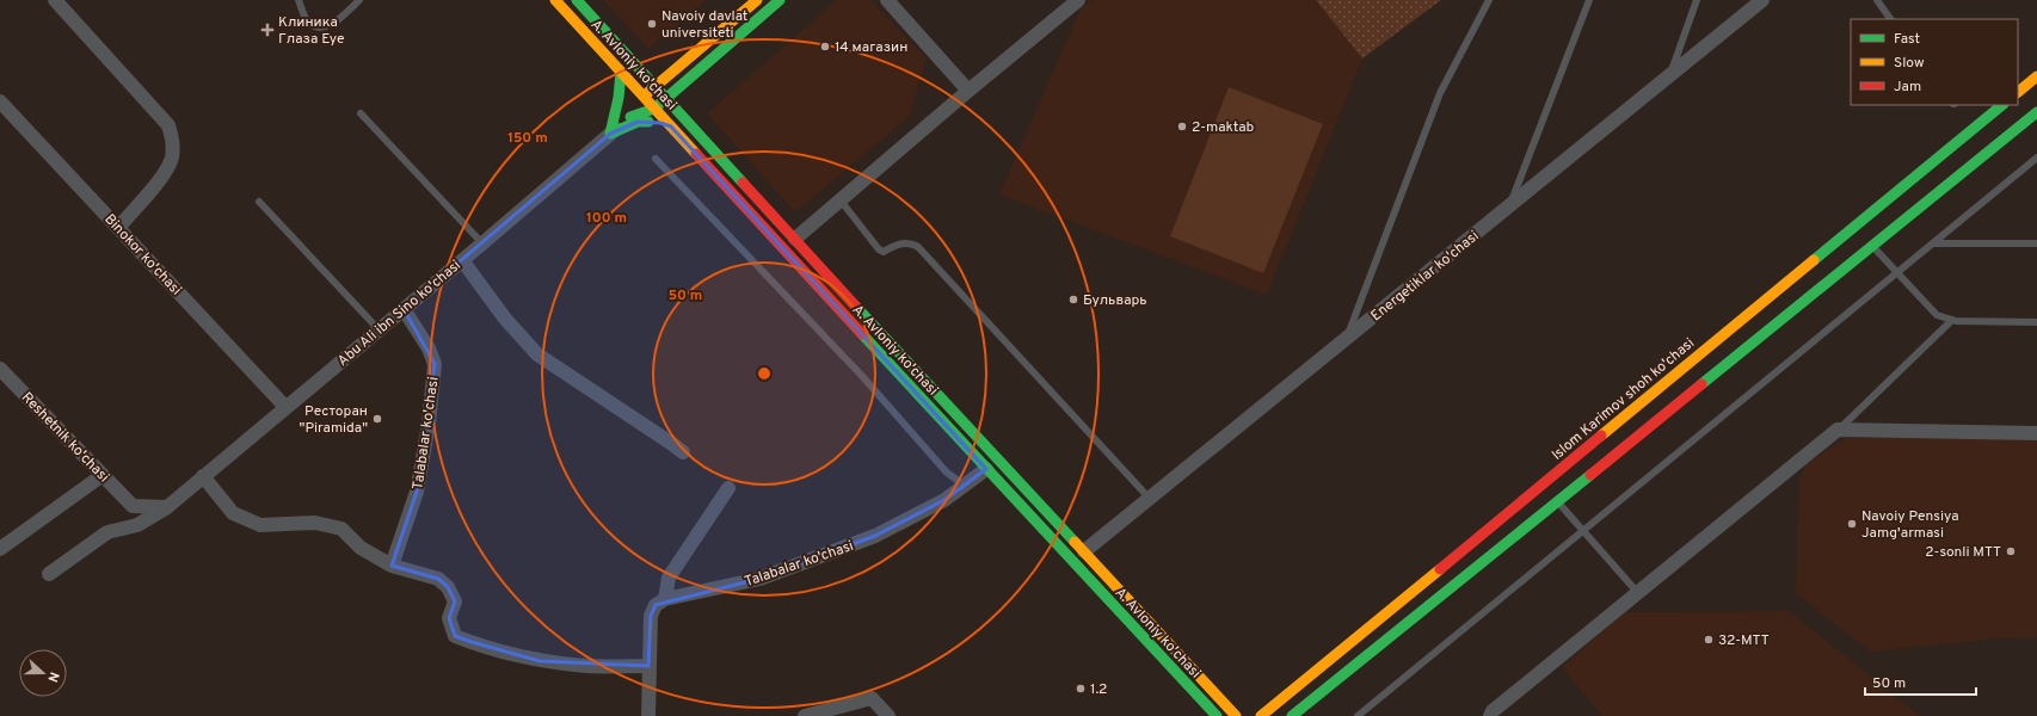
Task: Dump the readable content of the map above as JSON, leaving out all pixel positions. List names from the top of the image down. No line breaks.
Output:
{"streets":{"main road":["A. Avloniy ko'chasi","Abu Ali ibn Sino ko'chasi","Islom Karimov shoh ko'chasi"],"street":["Binokor ko'chasi","Energetiklar ko'chasi","Talabalar ko'chasi","Reshetnik ko'chasi"]},"crossings":[["A. Avloniy ko'chasi","Energetiklar ko'chasi"],["A. Avloniy ko'chasi","Abu Ali ibn Sino ko'chasi"],["A. Avloniy ko'chasi","Talabalar ko'chasi"],["Binokor ko'chasi","Abu Ali ibn Sino ko'chasi"],["Abu Ali ibn Sino ko'chasi","Talabalar ko'chasi"],["Abu Ali ibn Sino ko'chasi","Reshetnik ko'chasi"]],"places":{"other":["Navoiy davlat universiteti","14 магазин","2-maktab","Бульварь","Ресторан \"Piramida\"","Navoiy Pensiya Jamg'armasi","2-sonli MTT","32-MTT","1.2"],"health":["Клиника Глаза Eye"]},"legend":["Fast","Slow","Jam"],"scale_bar":"50 m","north":"right","rings":["150 m","100 m","50 m"]}
